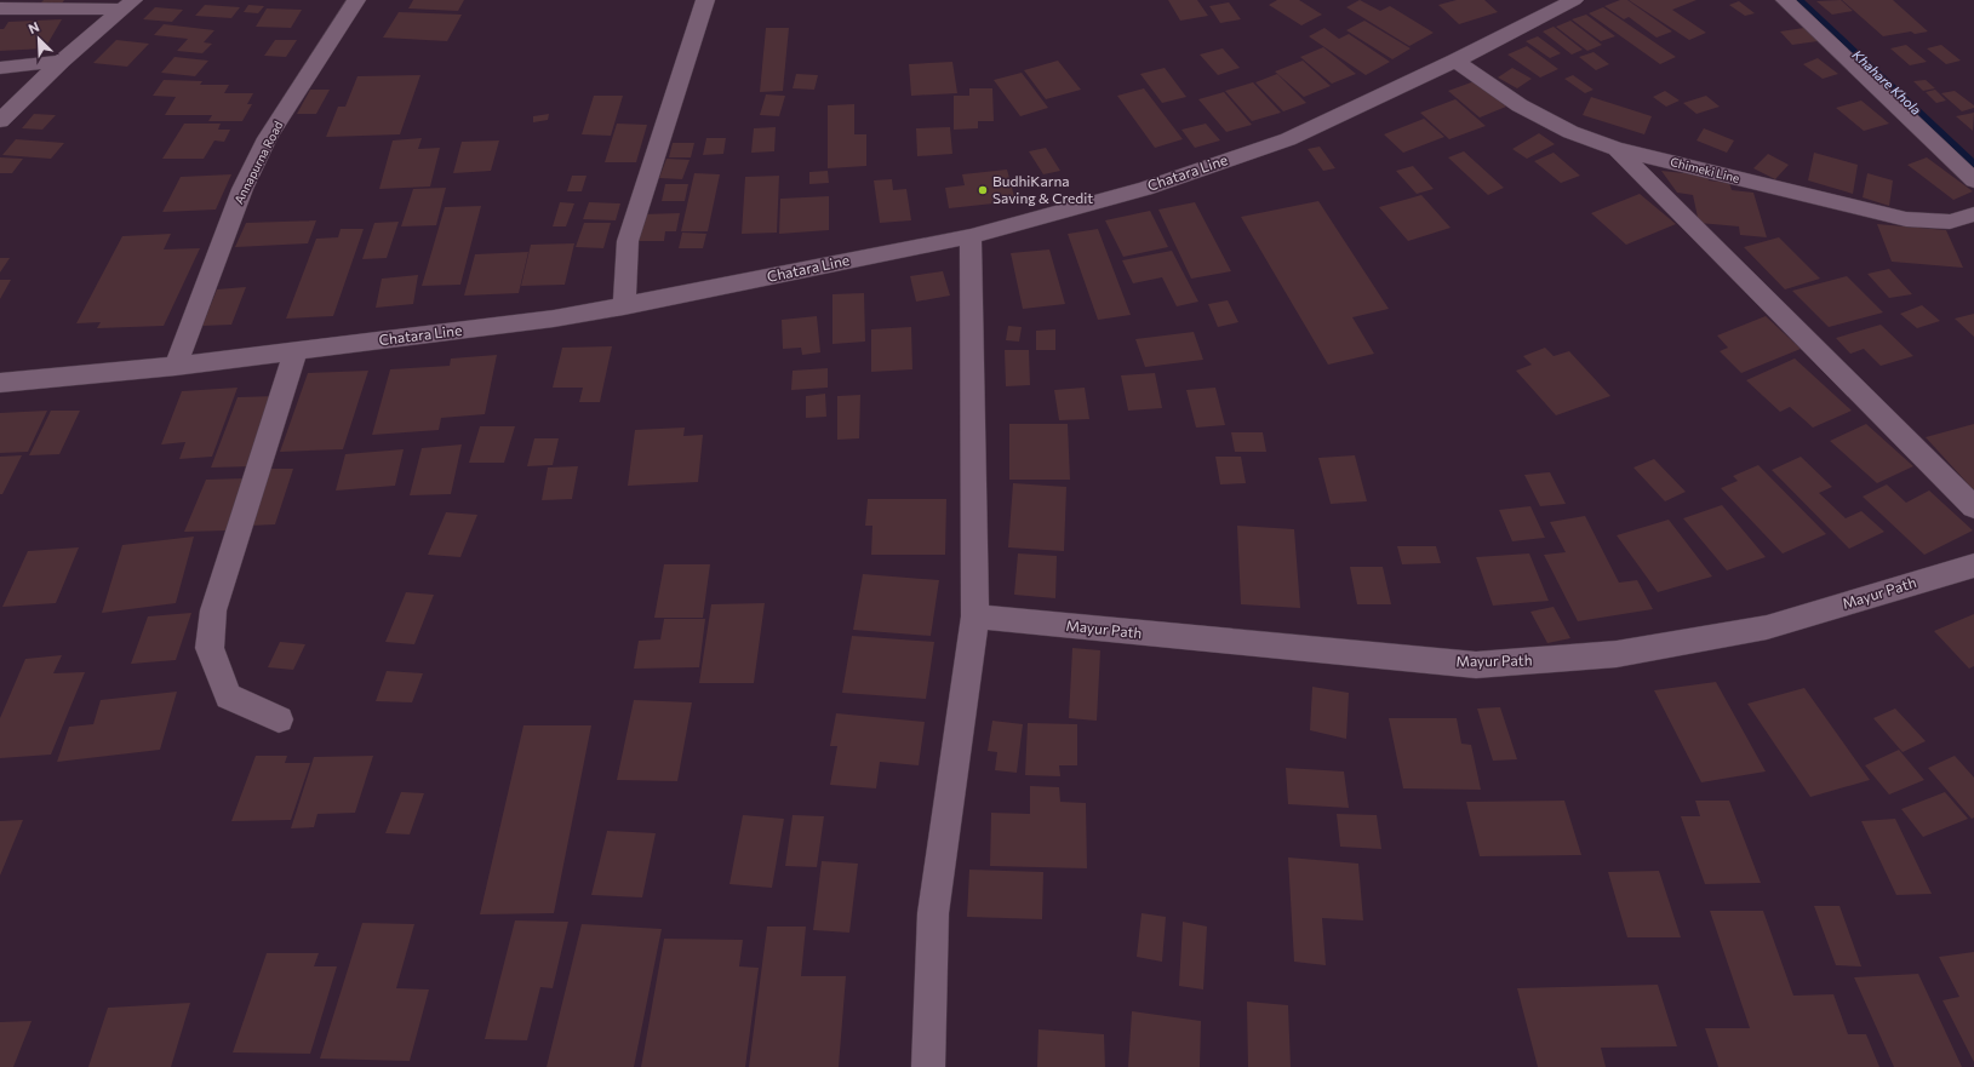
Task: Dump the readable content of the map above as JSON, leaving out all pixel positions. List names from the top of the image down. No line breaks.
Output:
{"streets":{"street":["Annapurna Road","Chimeki Line","Chatara Line","Mayur Path"]},"crossings":[["Annapurna Road","Chatara Line"],["Chimeki Line","Chatara Line"]],"water":["Khahare Khola"],"places":["BudhiKarna Saving & Credit"],"north":"top left"}
